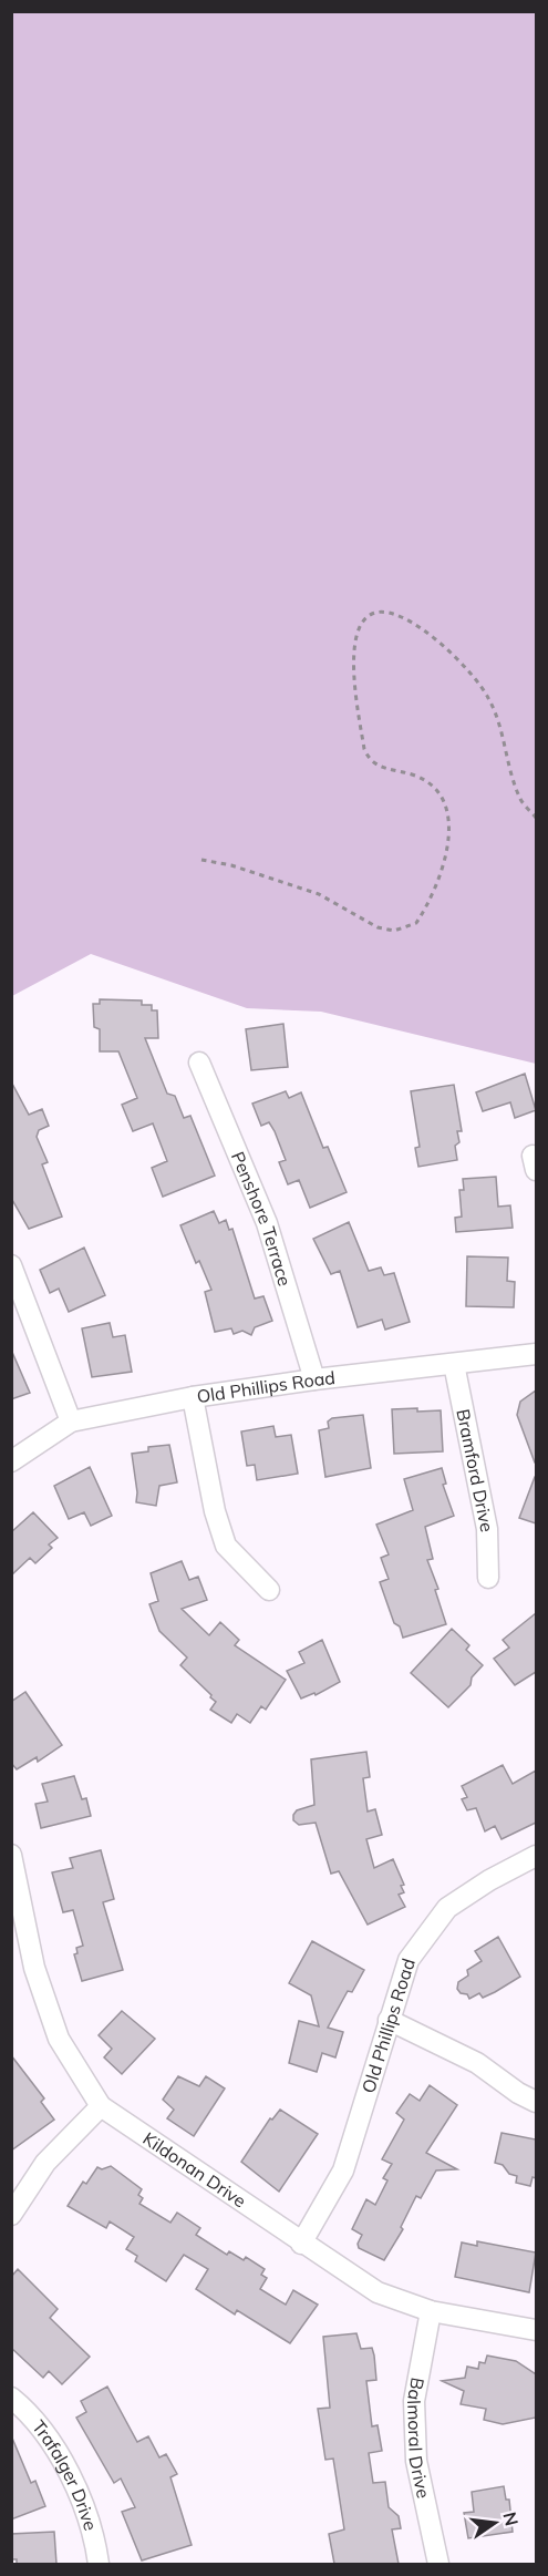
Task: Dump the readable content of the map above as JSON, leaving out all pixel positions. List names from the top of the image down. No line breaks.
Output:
{"streets":{"street":["Penshore Terrace","Old Phillips Road","Bramford Drive","Kildonan Drive","Balmoral Drive","Trafalger Drive"]},"crossings":[["Penshore Terrace","Old Phillips Road"],["Old Phillips Road","Bramford Drive"],["Old Phillips Road","Kildonan Drive"],["Kildonan Drive","Balmoral Drive"]],"north":"right"}
